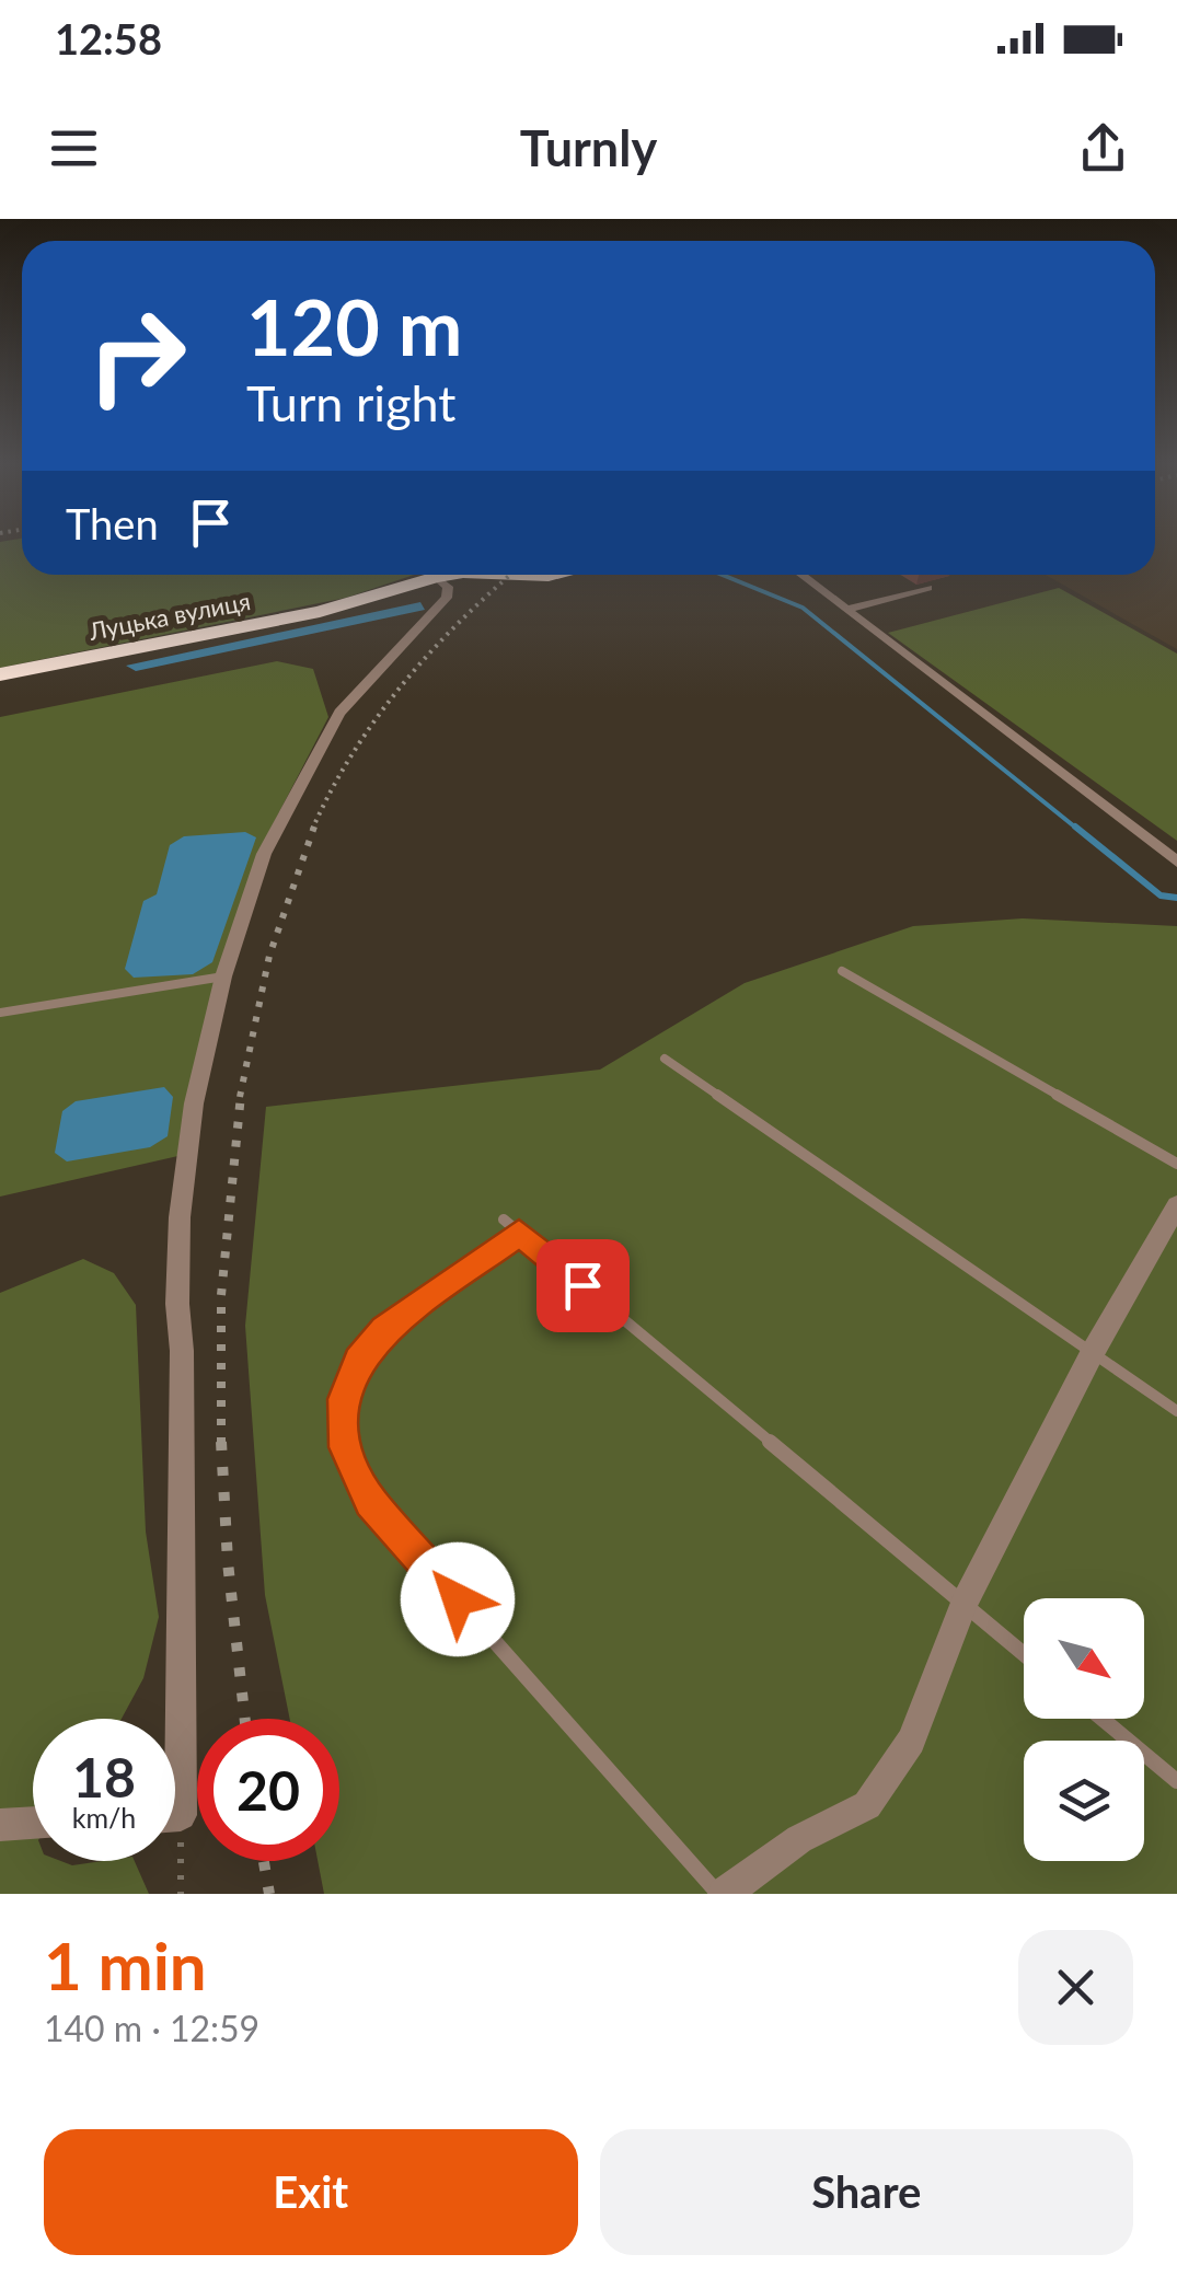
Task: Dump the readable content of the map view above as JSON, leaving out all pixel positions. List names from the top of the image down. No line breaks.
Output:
{"streets":{"highway":["Луцька вулиця"]},"north":"bottom right","page":{"status":"12:58","header":"Turnly","turn":["120 m","Turn right"],"then":"Then","speed":"18 km/h","limit":"20","heading":["1 min","140 m · 12:59"],"buttons":["Exit","Share"]}}
